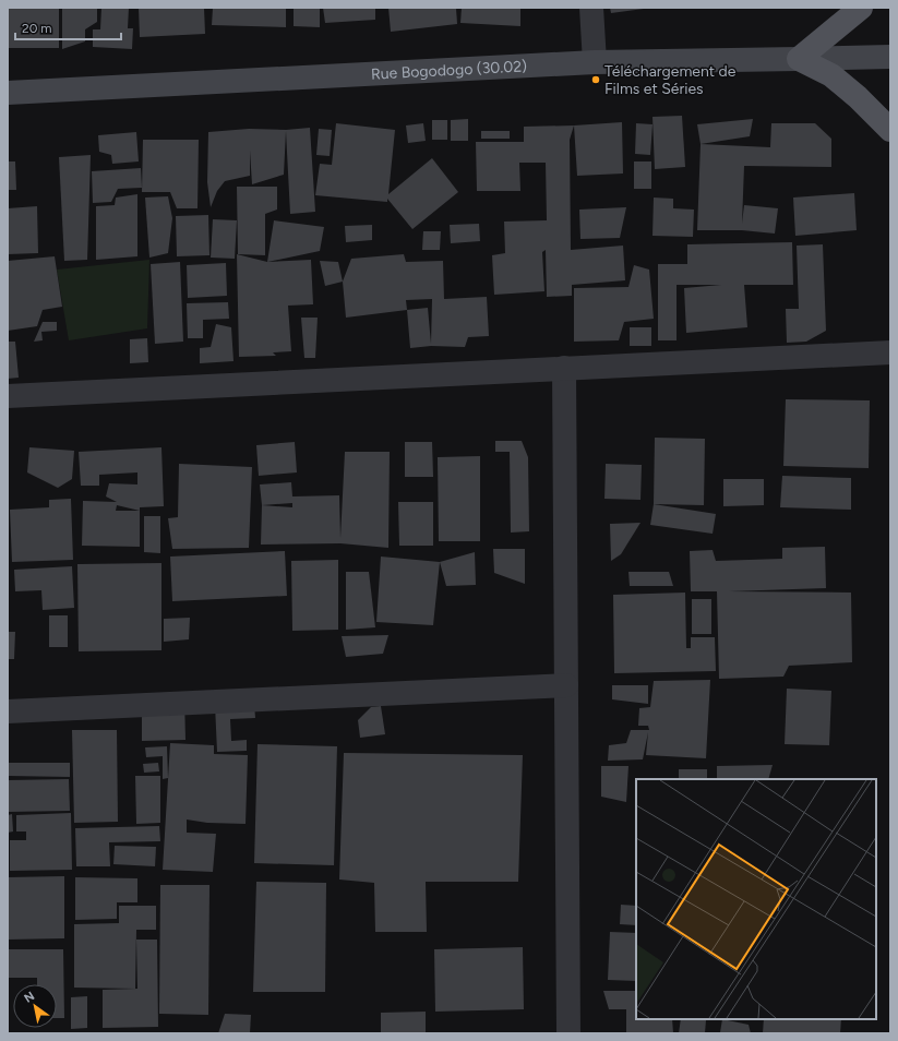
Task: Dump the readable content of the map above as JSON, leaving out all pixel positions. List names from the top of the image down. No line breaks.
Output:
{"streets":{"street":["Rue Bogodogo (30.02)"]},"places":["Téléchargement de Films et Séries"],"scale_bar":"20 m","north":"top left"}
